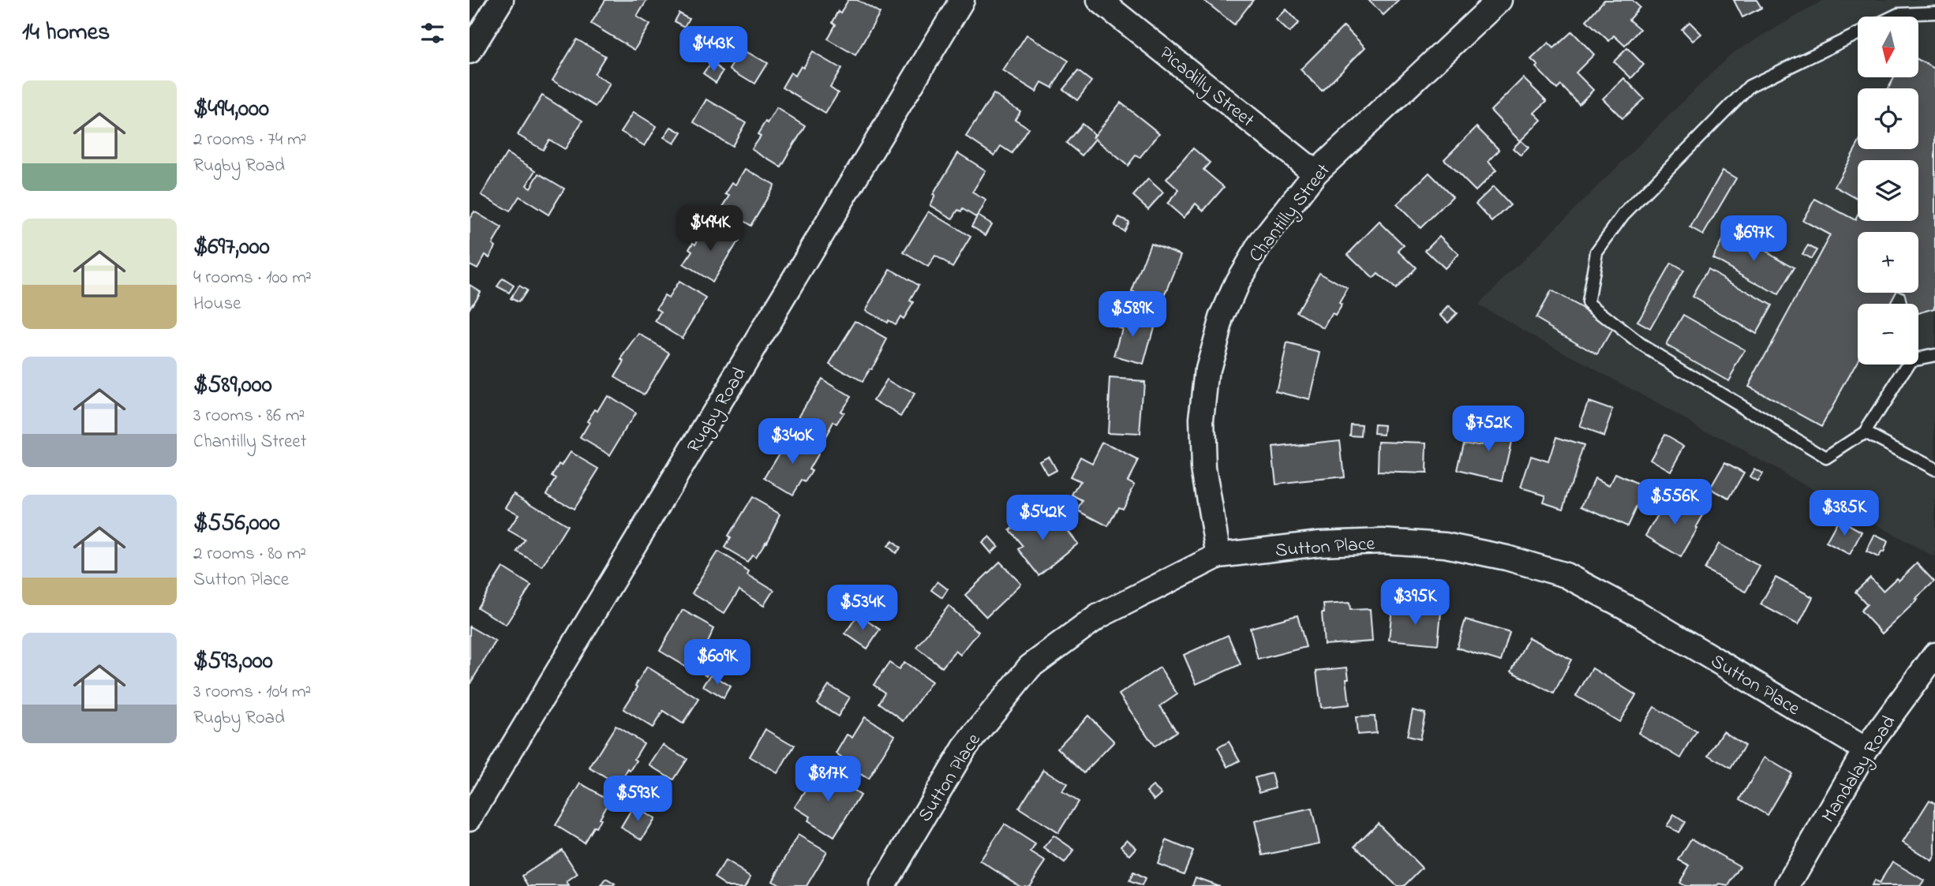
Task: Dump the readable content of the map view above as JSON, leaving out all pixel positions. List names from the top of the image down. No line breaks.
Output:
{"streets":{"street":["Picadilly Street","Chantilly Street","Rugby Road","Sutton Place","Mandalay Road"]},"crossings":[["Picadilly Street","Chantilly Street"],["Chantilly Street","Sutton Place"],["Sutton Place","Mandalay Road"]],"north":"bottom","page":{"heading":"14 homes","map_buttons":["+","−"],"price":["$443K","$494K","$697K","$589K","$752K","$340K","$556K","$385K","$542K","$395K","$534K","$609K","$817K","$593K"],"list":[{"name":"$494,000","note":"2 rooms · 74 m² · Rugby Road"},{"name":"$697,000","note":"4 rooms · 100 m² · House"},{"name":"$589,000","note":"3 rooms · 86 m² · Chantilly Street"},{"name":"$556,000","note":"2 rooms · 80 m² · Sutton Place"},{"name":"$593,000","note":"3 rooms · 104 m² · Rugby Road"}]}}
